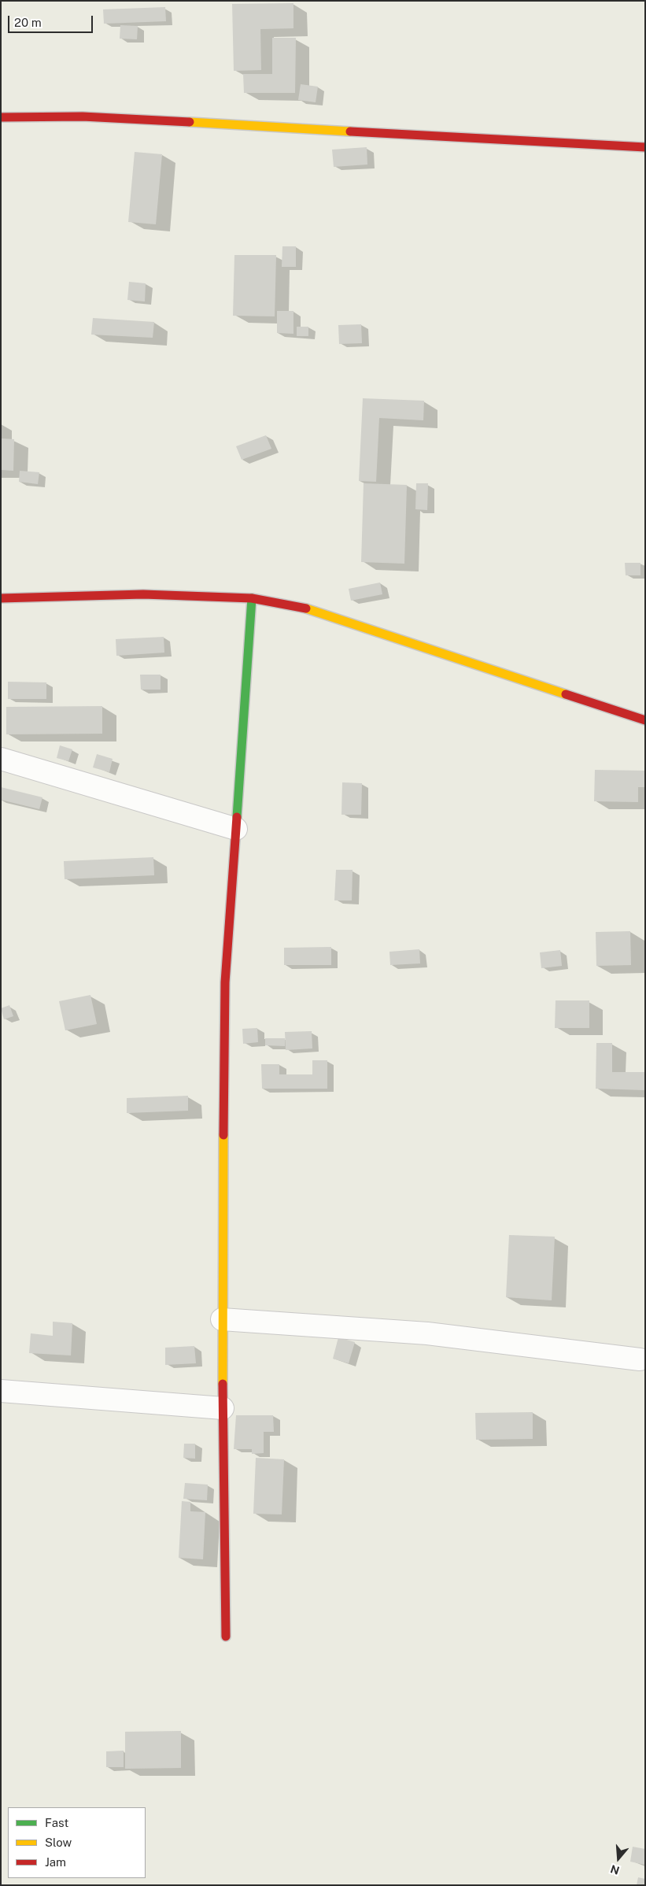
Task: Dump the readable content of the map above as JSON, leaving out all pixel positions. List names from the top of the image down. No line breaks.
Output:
{"legend":["Fast","Slow","Jam"],"scale_bar":"20 m","north":"bottom"}
